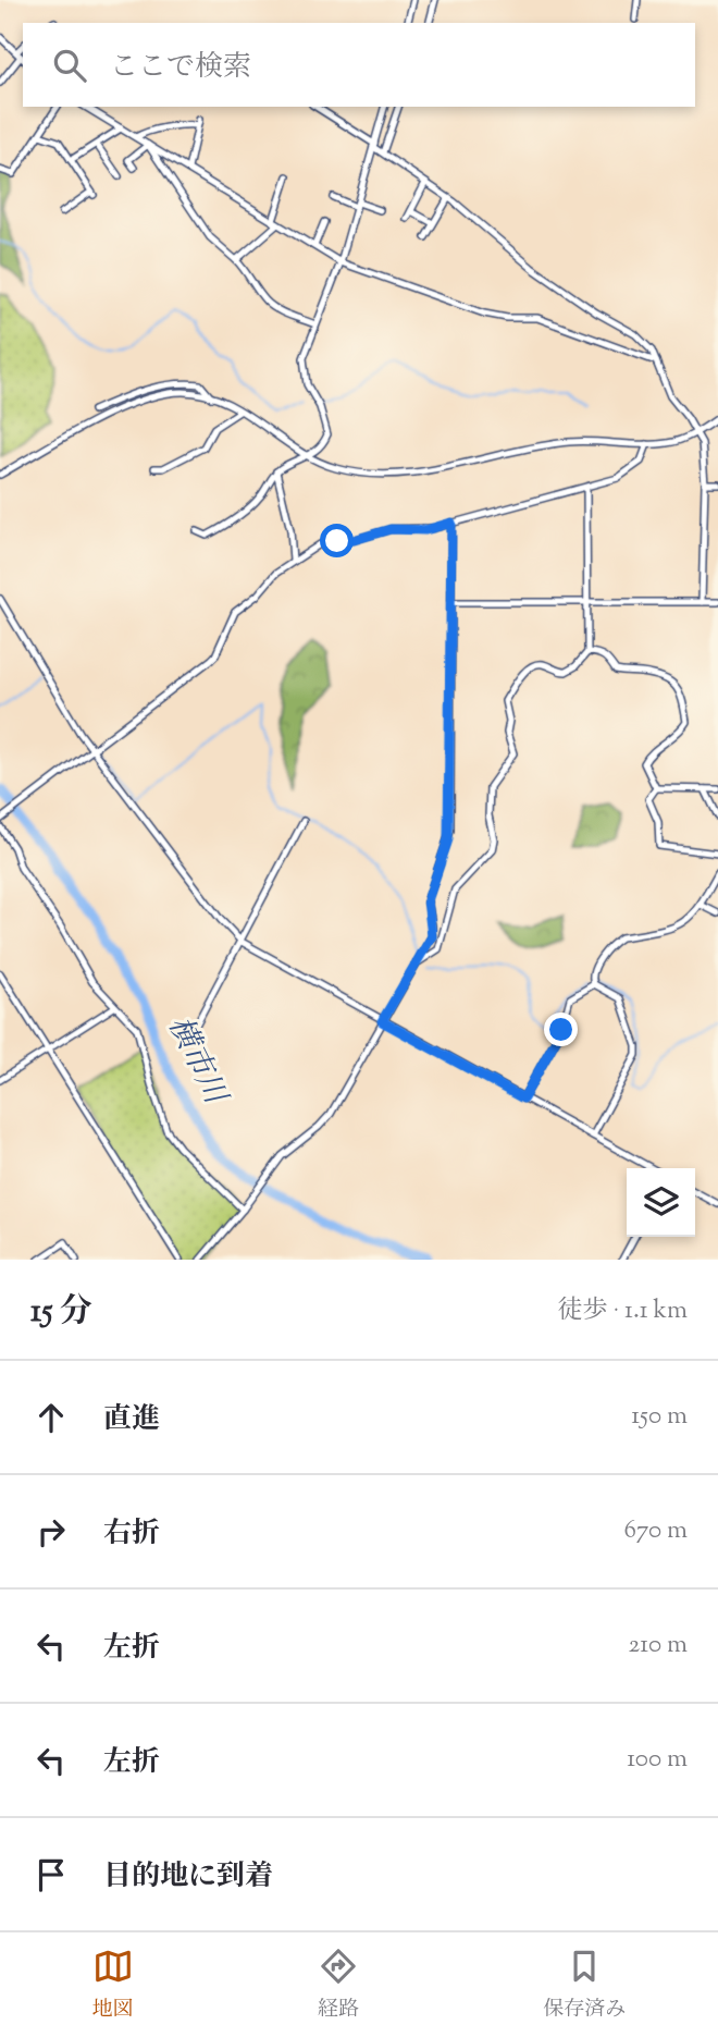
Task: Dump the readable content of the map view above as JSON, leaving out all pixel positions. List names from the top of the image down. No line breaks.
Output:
{"water":["横市川"],"page":{"search":"ここで検索","heading":["15 分","徒歩 · 1.1 km"],"list":[["直進","150 m"],["右折","670 m"],["左折","210 m"],["左折","100 m"],"目的地に到着"],"nav":["地図","経路","保存済み"]}}
